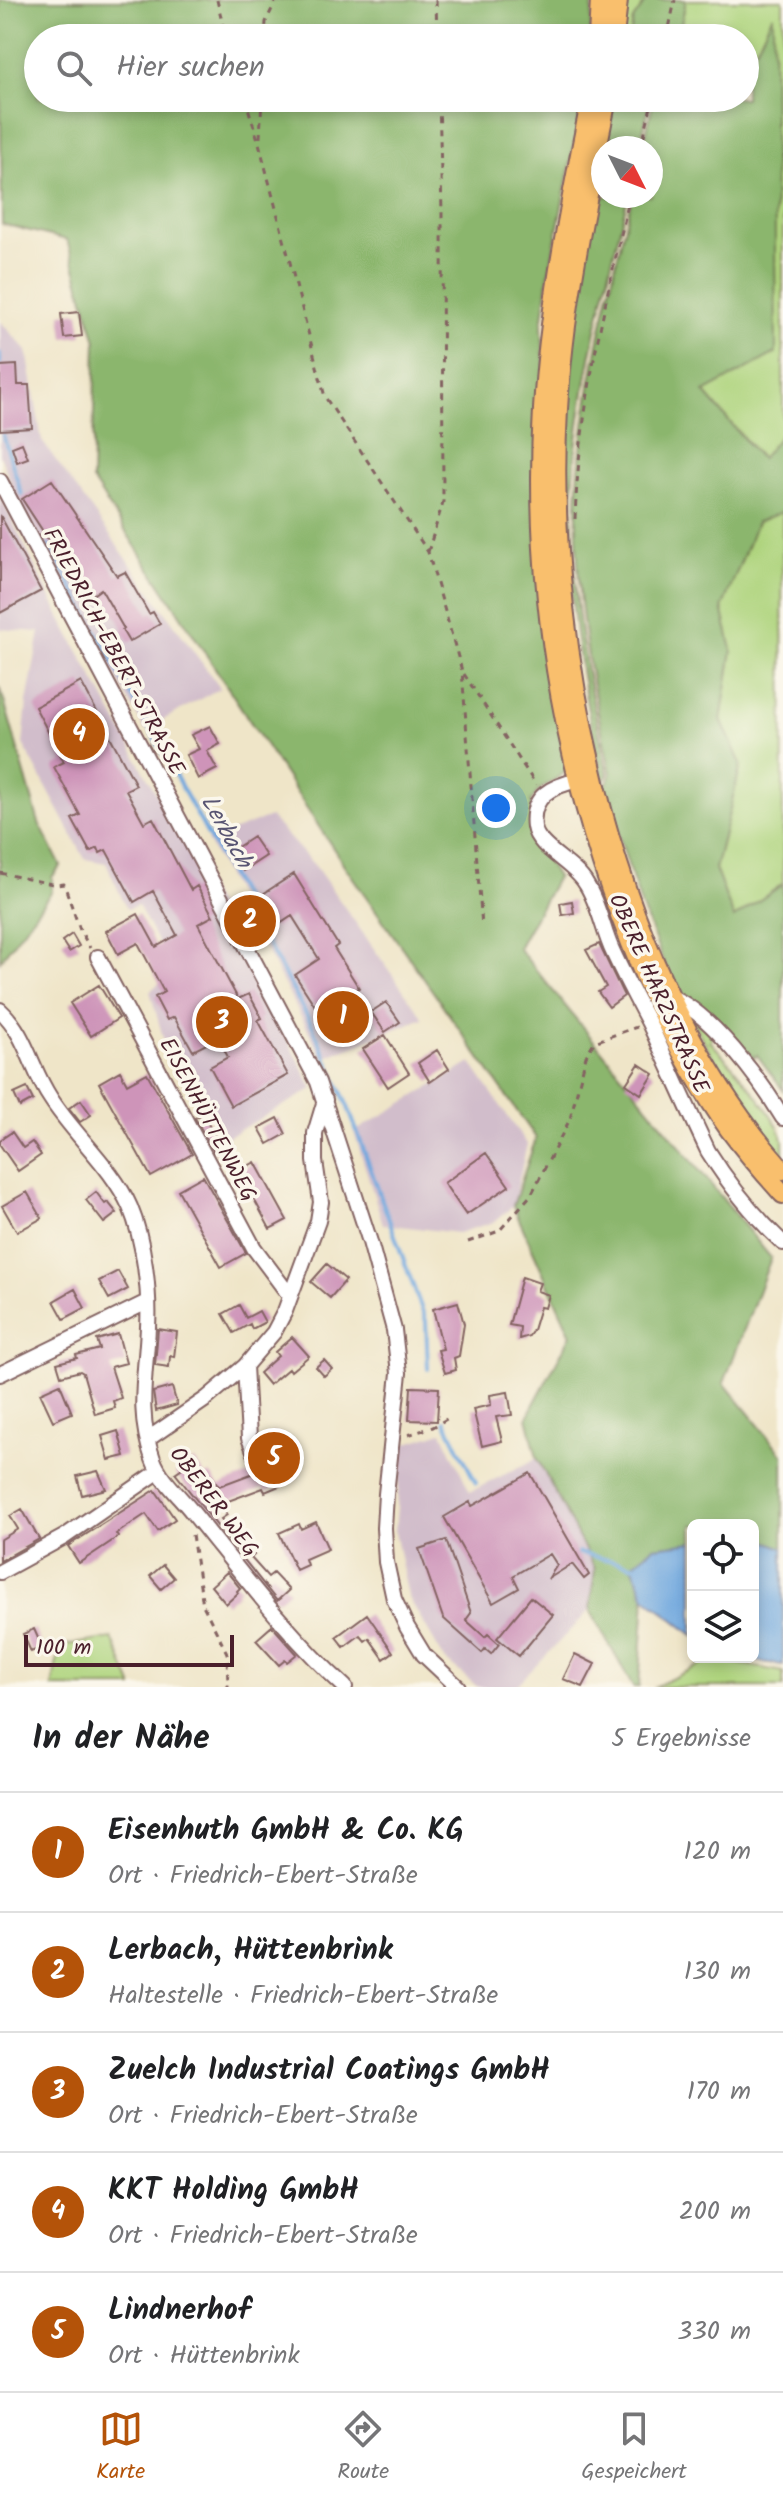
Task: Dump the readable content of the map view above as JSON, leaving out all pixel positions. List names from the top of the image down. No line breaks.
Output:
{"streets":{"street":["FRIEDRICH-EBERT-STRASSE","OBERE HARZSTRASSE","EISENHÜTTENWEG","OBERER WEG"]},"water":["Lerbach"],"scale_bar":"100 m","north":"bottom right","page":{"search":"Hier suchen","pins":["4","2","1","3","5"],"scale":"100 m","heading":["In der Nähe","5 Ergebnisse"],"list":[{"mark":"1","name":"Eisenhuth GmbH & Co. KG","note":"Ort · Friedrich-Ebert-Straße","value":"120 m"},{"mark":"2","name":"Lerbach, Hüttenbrink","note":"Haltestelle · Friedrich-Ebert-Straße","value":"130 m"},{"mark":"3","name":"Zuelch Industrial Coatings GmbH","note":"Ort · Friedrich-Ebert-Straße","value":"170 m"},{"mark":"4","name":"KKT Holding GmbH","note":"Ort · Friedrich-Ebert-Straße","value":"200 m"},{"mark":"5","name":"Lindnerhof","note":"Ort · Hüttenbrink","value":"330 m"}],"nav":["Karte","Route","Gespeichert"]}}
